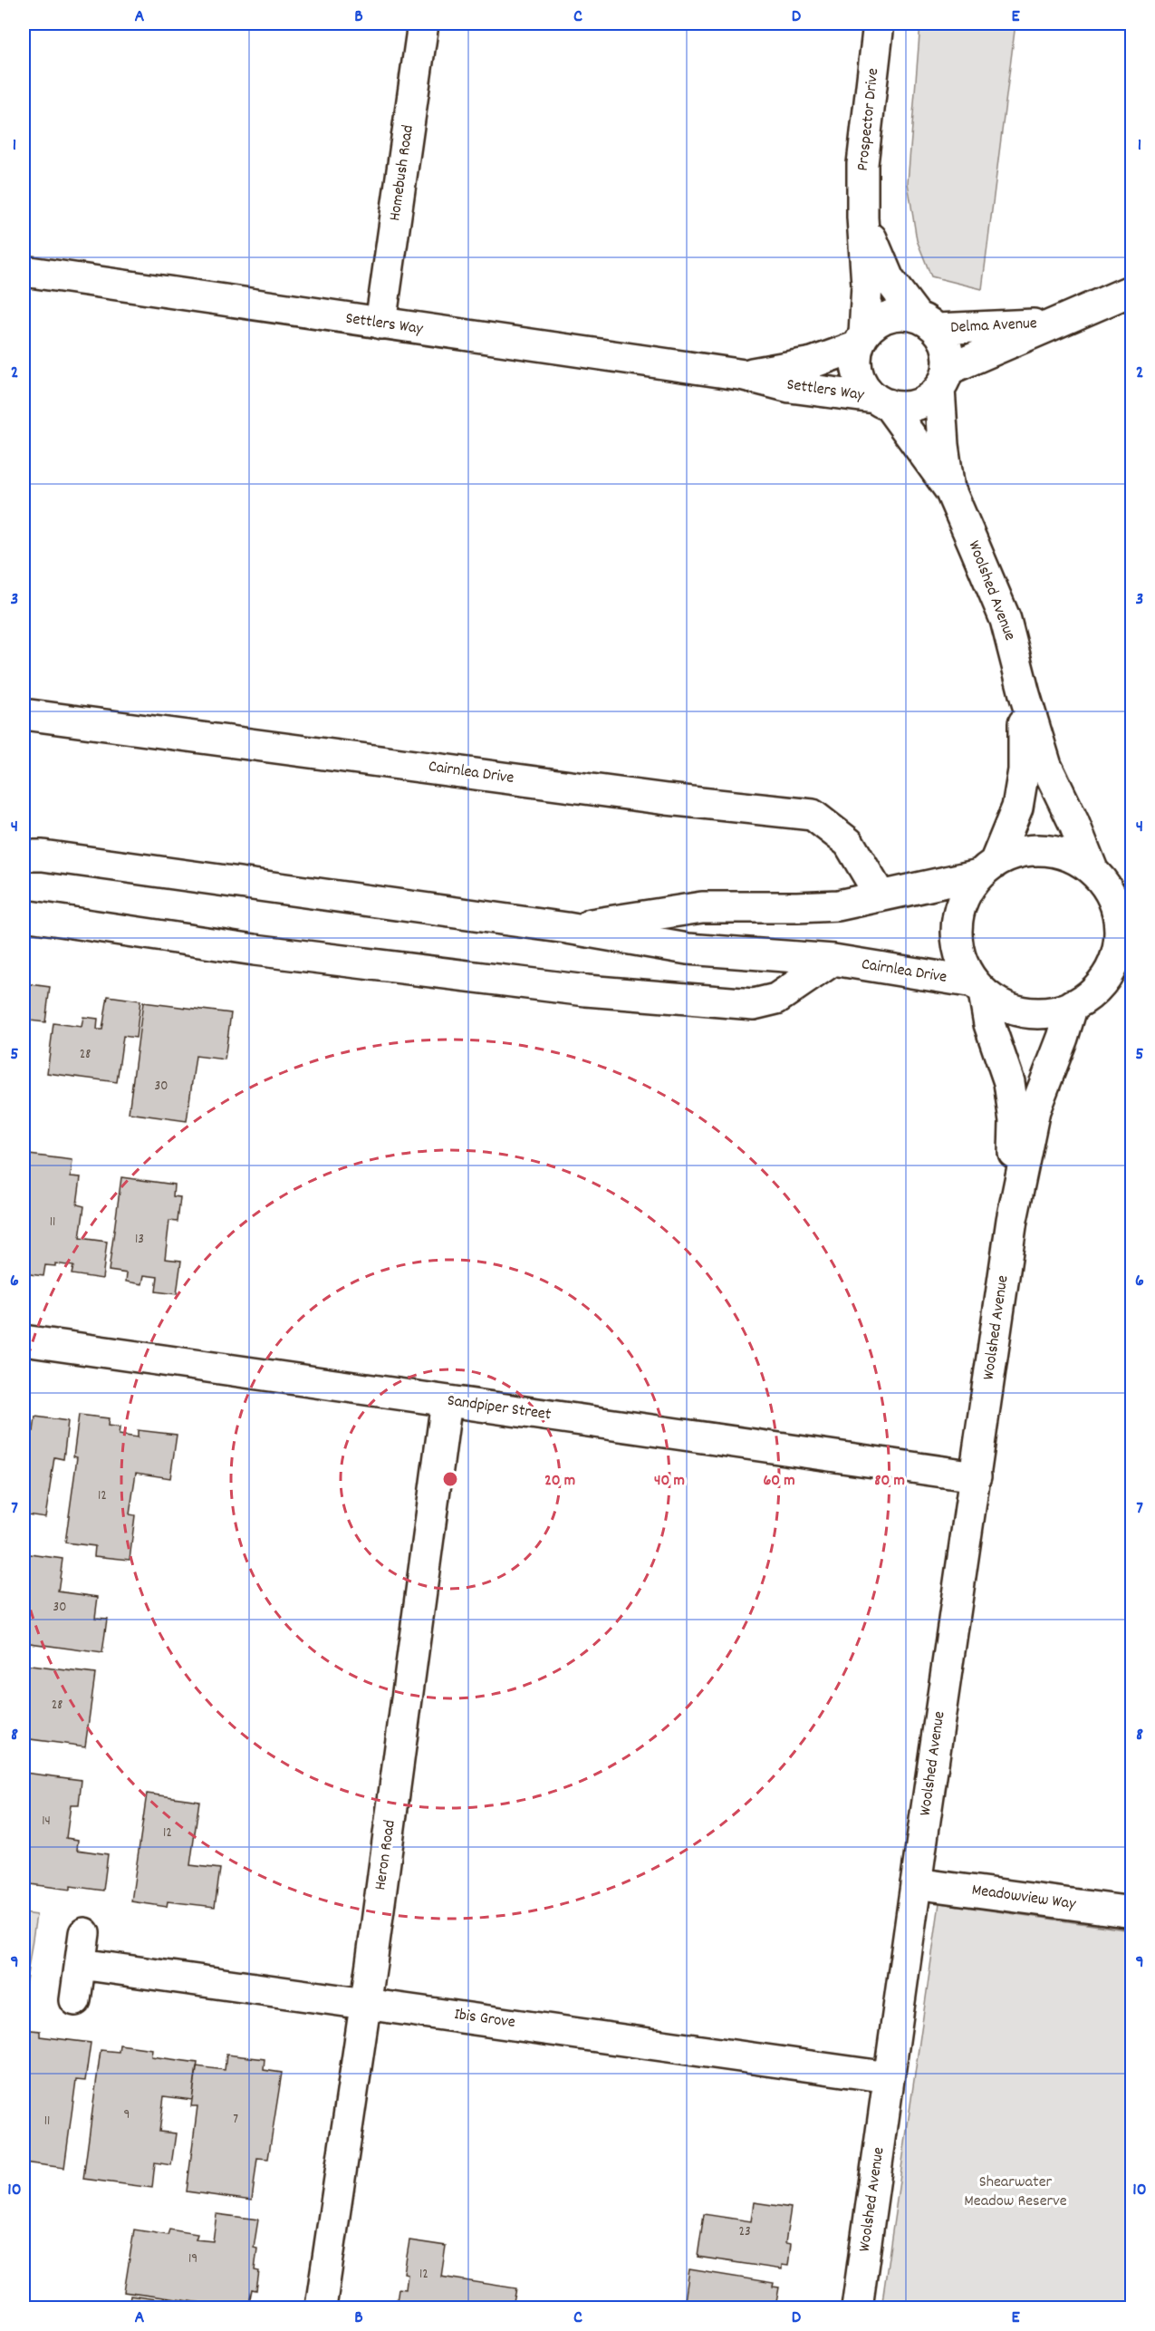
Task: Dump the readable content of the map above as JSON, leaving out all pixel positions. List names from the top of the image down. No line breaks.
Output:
{"streets":{"street":["Prospector Drive","Homebush Road","Settlers Way","Delma Avenue","Woolshed Avenue","Cairnlea Drive","Sandpiper Street","Heron Road","Meadowview Way","Ibis Grove"]},"crossings":[["Prospector Drive","Settlers Way"],["Prospector Drive","Delma Avenue"],["Prospector Drive","Woolshed Avenue"],["Homebush Road","Settlers Way"],["Settlers Way","Delma Avenue"],["Settlers Way","Woolshed Avenue"],["Delma Avenue","Woolshed Avenue"],["Woolshed Avenue","Cairnlea Drive"],["Woolshed Avenue","Sandpiper Street"],["Woolshed Avenue","Meadowview Way"],["Woolshed Avenue","Ibis Grove"],["Sandpiper Street","Heron Road"],["Heron Road","Ibis Grove"]],"parks":["Shearwater Meadow Reserve"],"house_numbers":["28","30","11","13","12","30","28","14","12","9","7","11","23","19","12"],"grid":{"columns":["A","B","C","D","E"],"rows":["1","2","3","4","5","6","7","8","9","10"]},"rings":["20 m","40 m","60 m","80 m"]}
